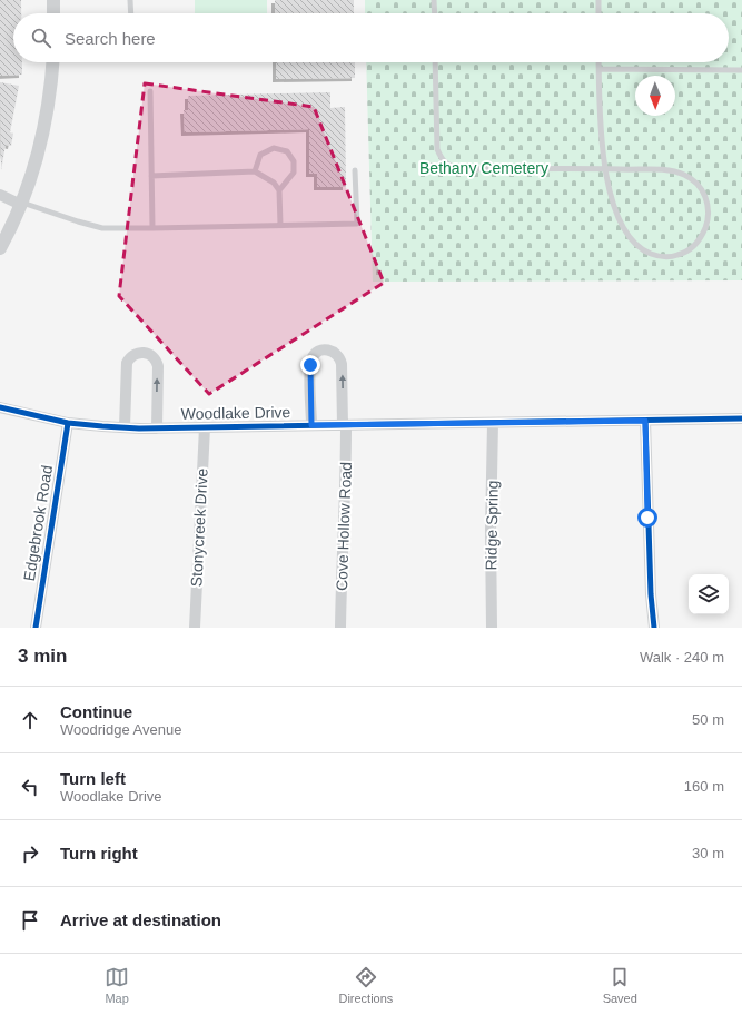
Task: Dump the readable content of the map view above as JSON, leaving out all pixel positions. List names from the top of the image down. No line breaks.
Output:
{"streets":{"street":["Woodlake Drive","Edgebrook Road","Ridge Spring","Cove Hollow Road","Stonycreek Drive"]},"crossings":[["Woodlake Drive","Edgebrook Road"],["Woodlake Drive","Ridge Spring"],["Woodlake Drive","Cove Hollow Road"],["Woodlake Drive","Stonycreek Drive"]],"parks":["Bethany Cemetery"],"north":"bottom","page":{"search":"Search here","heading":["3 min","Walk · 240 m"],"list":[["Continue","Woodridge Avenue","50 m"],["Turn left","Woodlake Drive","160 m"],["Turn right","30 m"],"Arrive at destination"],"nav":["Map","Directions","Saved"]}}
